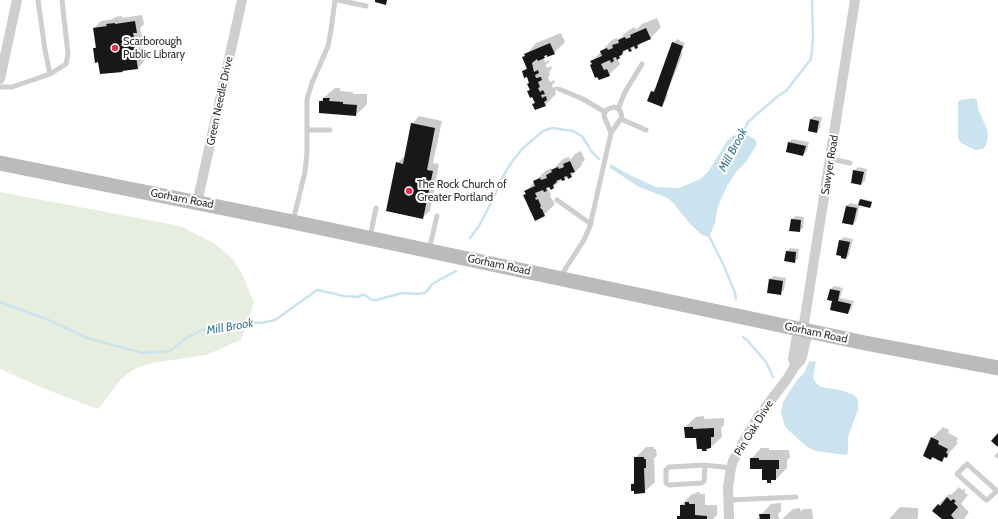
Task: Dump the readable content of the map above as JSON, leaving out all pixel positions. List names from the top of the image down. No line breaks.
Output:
{"streets":{"main road":["Gorham Road"],"street":["Green Needle Drive","Sawyer Road","Pin Oak Drive"]},"crossings":[["Green Needle Drive","Gorham Road"],["Sawyer Road","Gorham Road"],["Sawyer Road","Pin Oak Drive"]],"water":["Mill Brook"],"places":["Scarborough Public Library","The Rock Church of Greater Portland"]}
